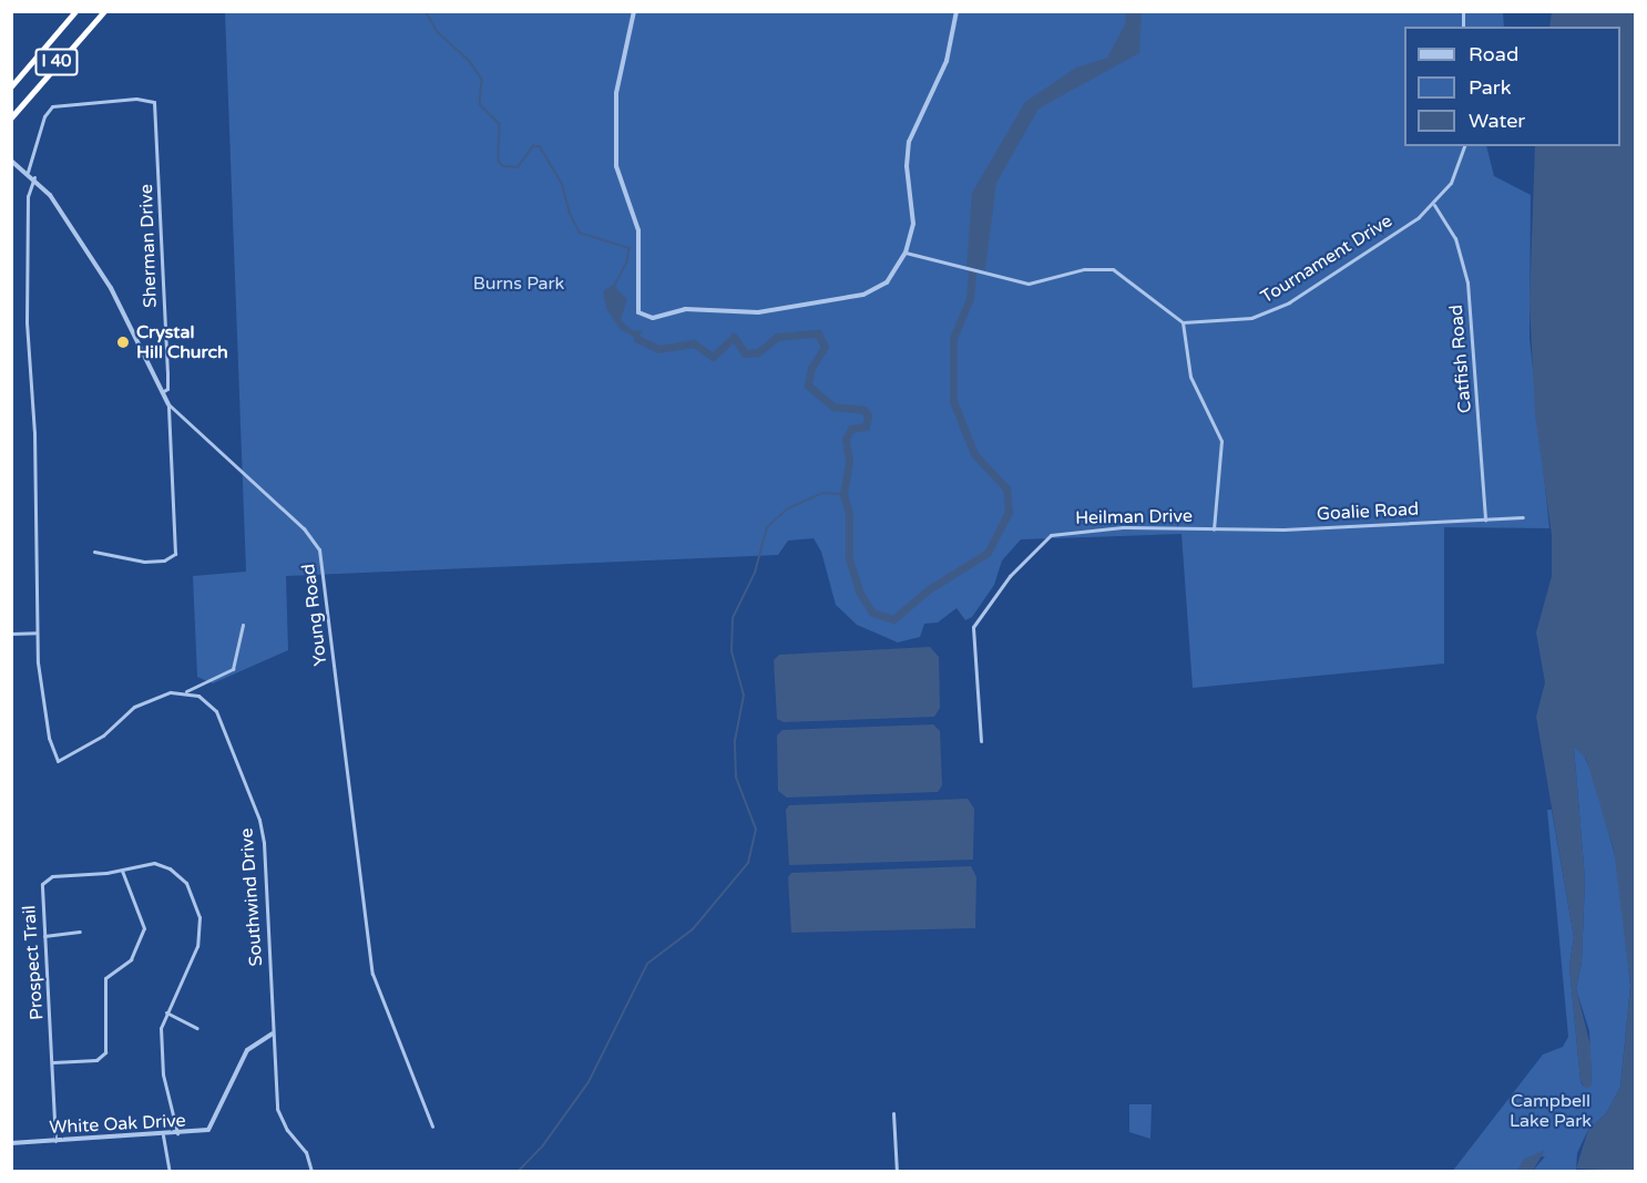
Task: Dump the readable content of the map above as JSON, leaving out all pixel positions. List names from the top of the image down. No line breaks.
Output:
{"streets":{"highway":["I 40"],"street":["Sherman Drive","Tournament Drive","Catfish Road","Goalie Road","Heilman Drive","Young Road","Southwind Drive","Prospect Trail","White Oak Drive"]},"crossings":[["Sherman Drive","Young Road"],["Tournament Drive","Catfish Road"],["Catfish Road","Goalie Road"],["Goalie Road","Heilman Drive"],["Southwind Drive","White Oak Drive"],["Prospect Trail","White Oak Drive"]],"parks":["Burns Park","Campbell Lake Park"],"places":["Crystal Hill Church"],"legend":["Road","Park","Water"]}
